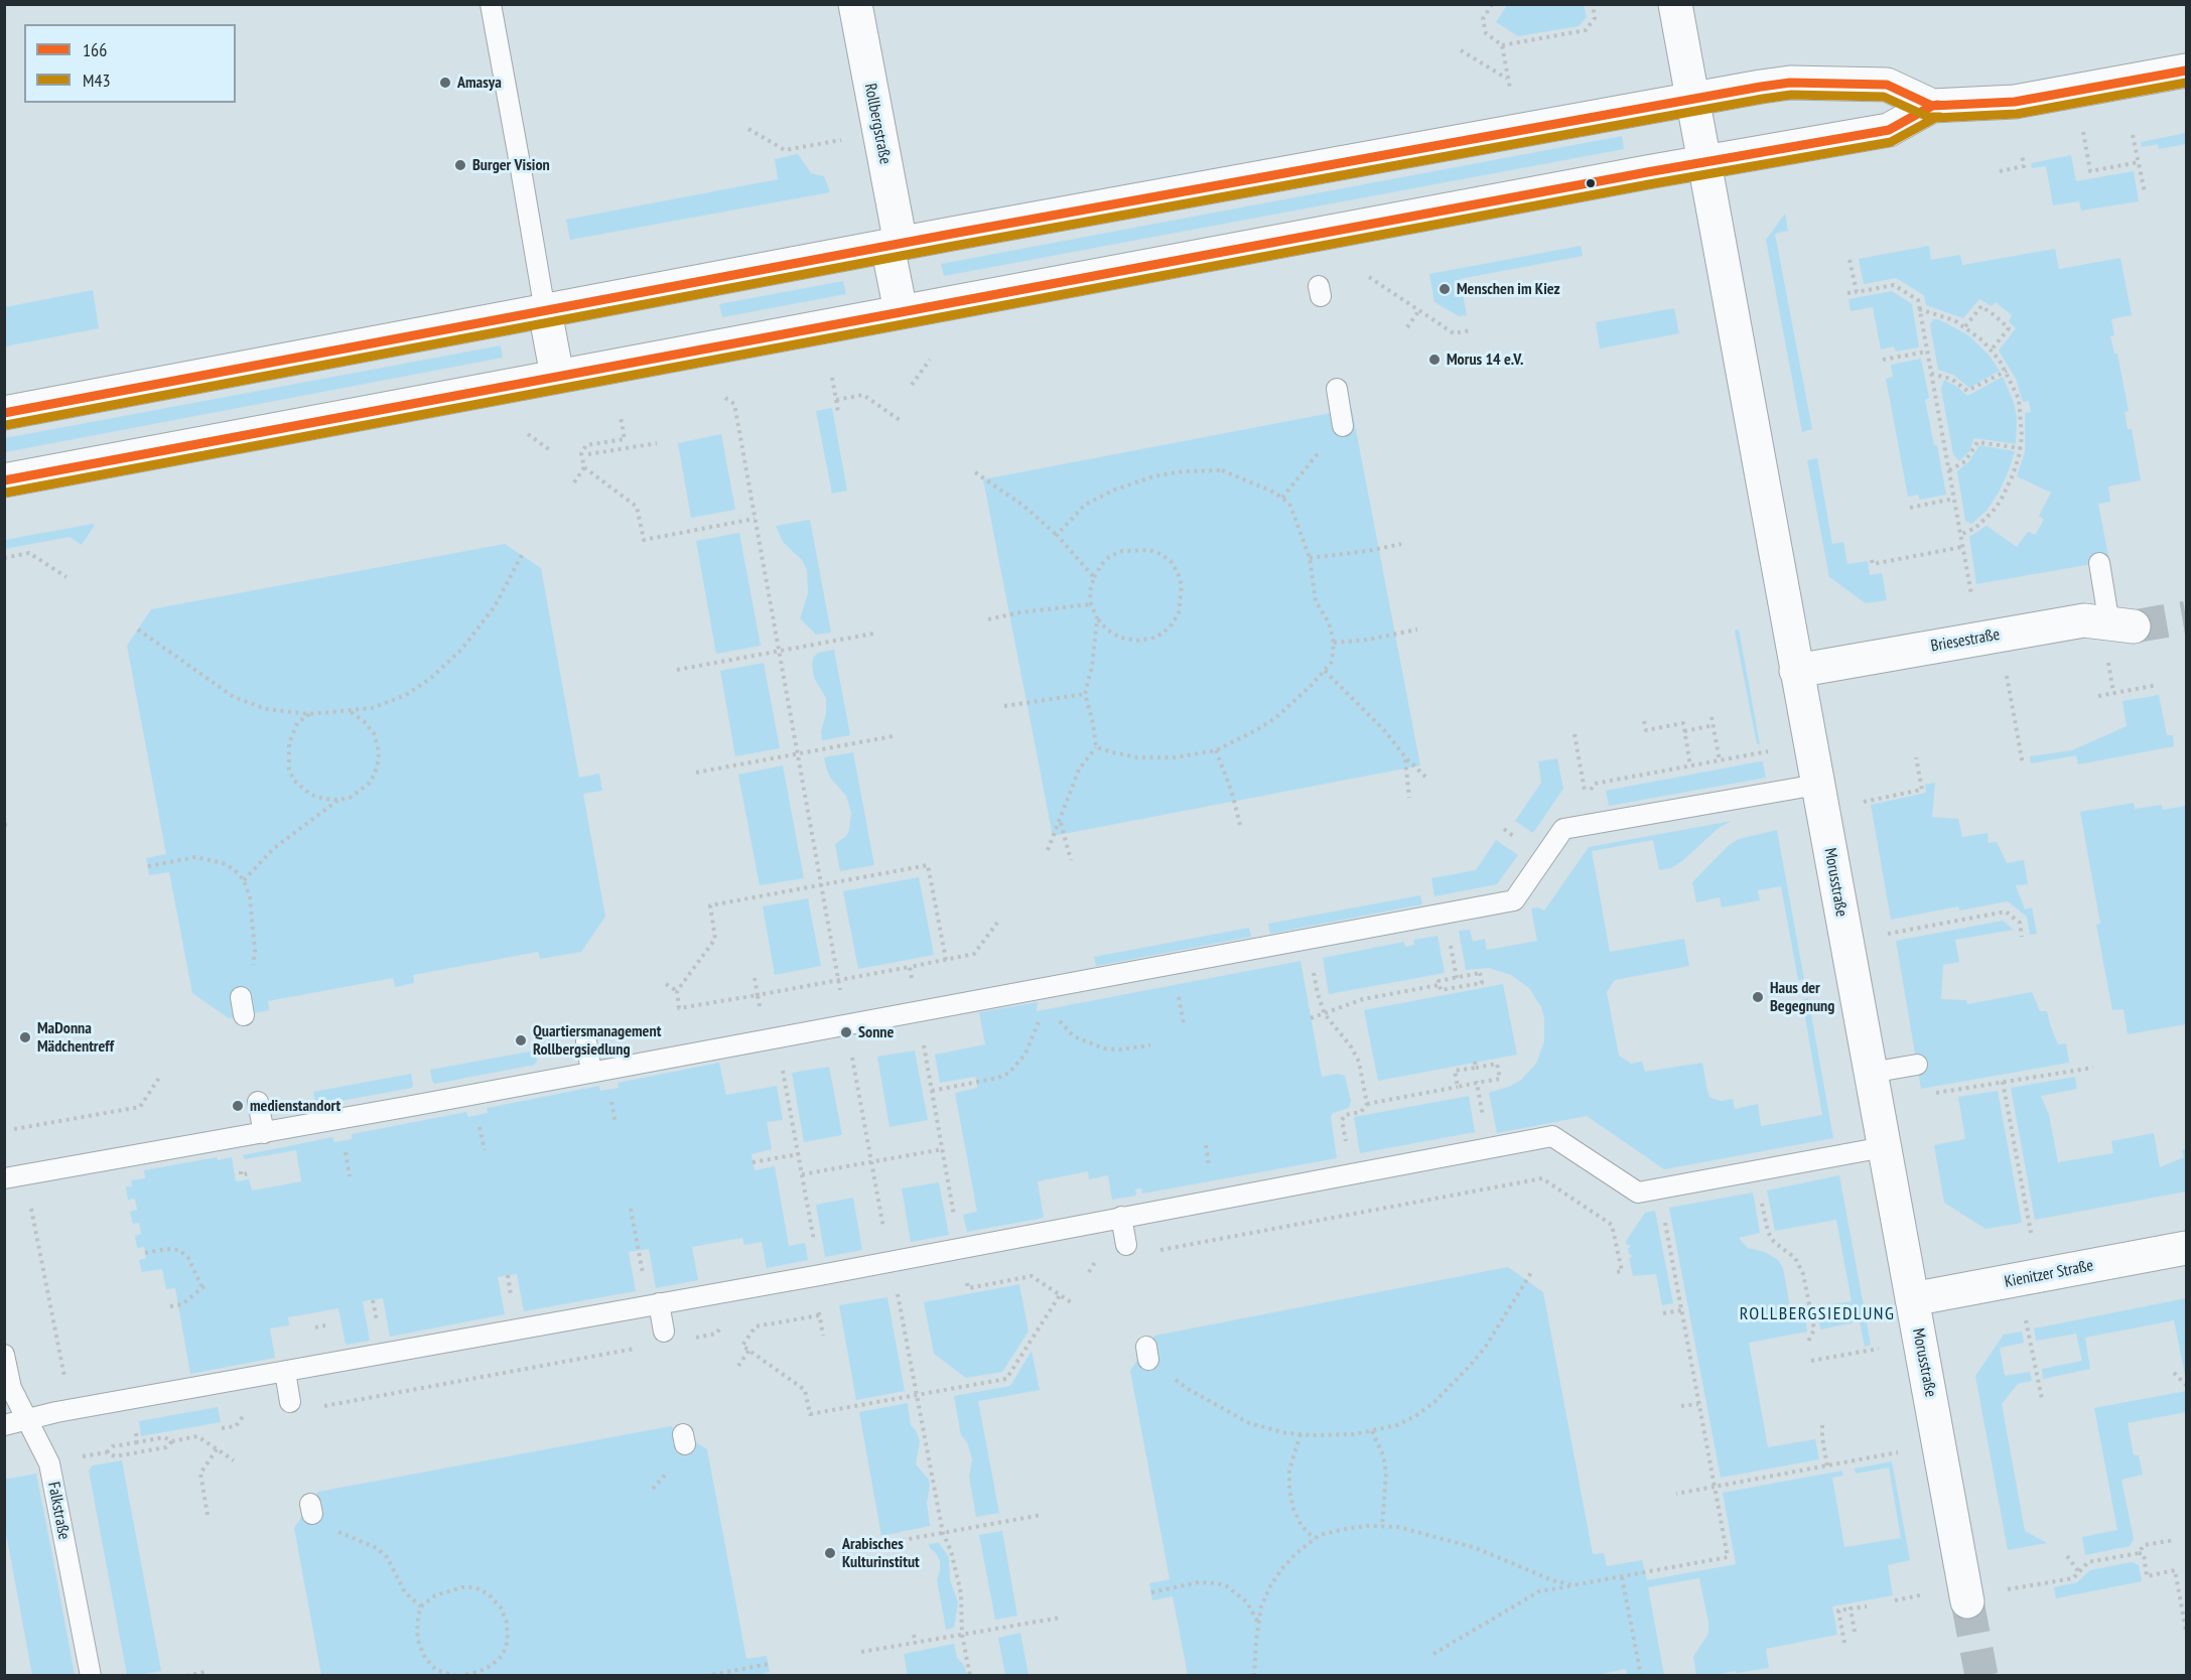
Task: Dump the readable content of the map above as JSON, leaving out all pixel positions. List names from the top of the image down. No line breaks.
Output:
{"streets":{"street":["Rollbergstraße","Briesestraße","Morusstraße","Kienitzer Straße"],"lane":["Falkstraße"]},"crossings":[["Briesestraße","Morusstraße"],["Morusstraße","Kienitzer Straße"]],"districts":["ROLLBERGSIEDLUNG"],"places":["Amasya","Burger Vision","Menschen im Kiez","Morus 14 e.V.","Haus der Begegnung","Sonne","MaDonna Mädchentreff","Quartiersmanagement Rollbergsiedlung","medienstandort","Arabisches Kulturinstitut"],"lines":["transit line 166","transit line M43"],"legend":["166","M43"]}
